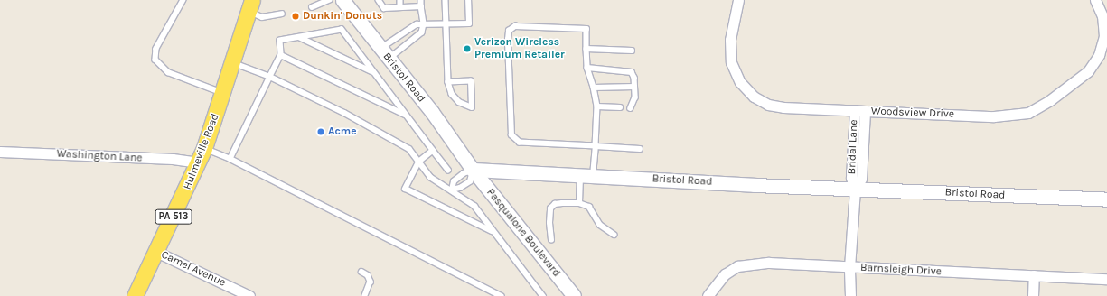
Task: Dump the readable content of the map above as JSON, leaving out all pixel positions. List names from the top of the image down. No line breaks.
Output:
{"streets":{"main road":["Bristol Road","Hulmeville Road","PA 513","Pasqualone Boulevard"],"street":["Woodsview Drive","Bridal Lane","Washington Lane","Camel Avenue","Barnsleigh Drive"]},"crossings":[["Bristol Road","Bridal Lane"],["Bristol Road","Pasqualone Boulevard"],["Woodsview Drive","Bridal Lane"],["Bridal Lane","Barnsleigh Drive"],["Hulmeville Road","Washington Lane"],["Hulmeville Road","Camel Avenue"]],"places":["Dunkin' Donuts","Verizon Wireless Premium Retailer","Acme"]}
